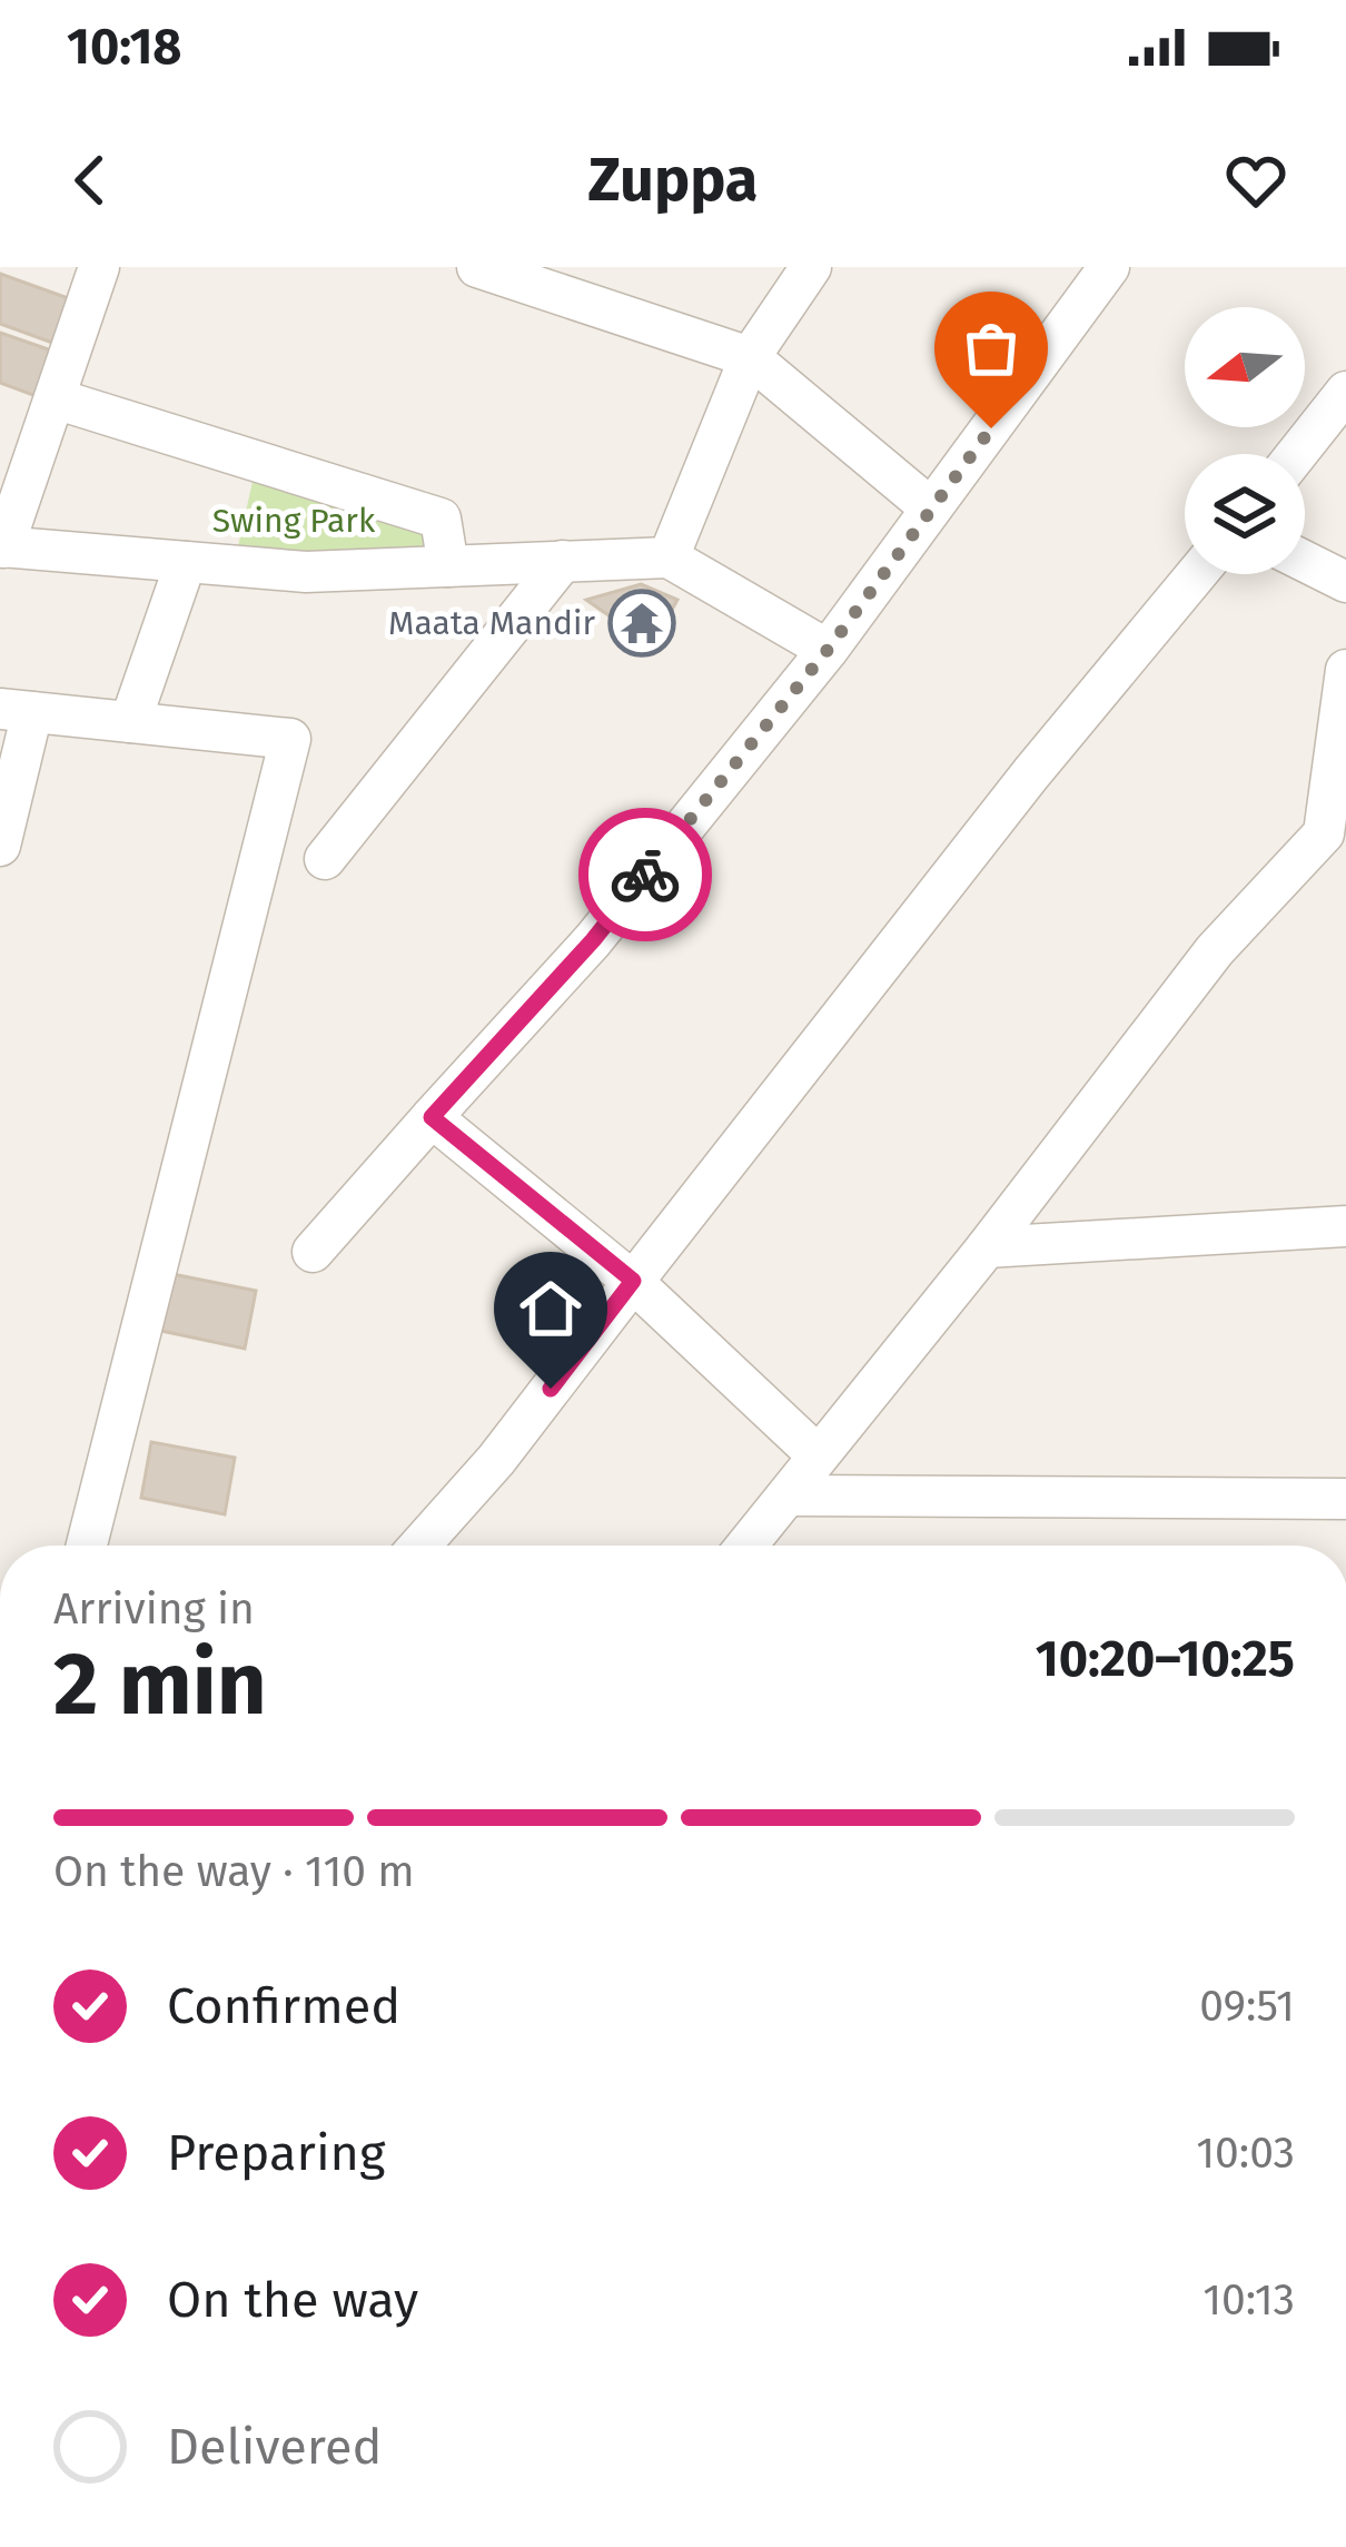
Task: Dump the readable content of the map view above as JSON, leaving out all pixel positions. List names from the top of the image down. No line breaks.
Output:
{"parks":["Swing Park"],"places":{"temple":["Maata Mandir"]},"north":"left","page":{"status":"10:18","header":"Zuppa","heading":["2 min","Arriving in","10:20–10:25"],"bar":"On the way · 110 m","list":[["Confirmed","09:51"],["Preparing","10:03"],["On the way","10:13"],"Delivered"]}}
